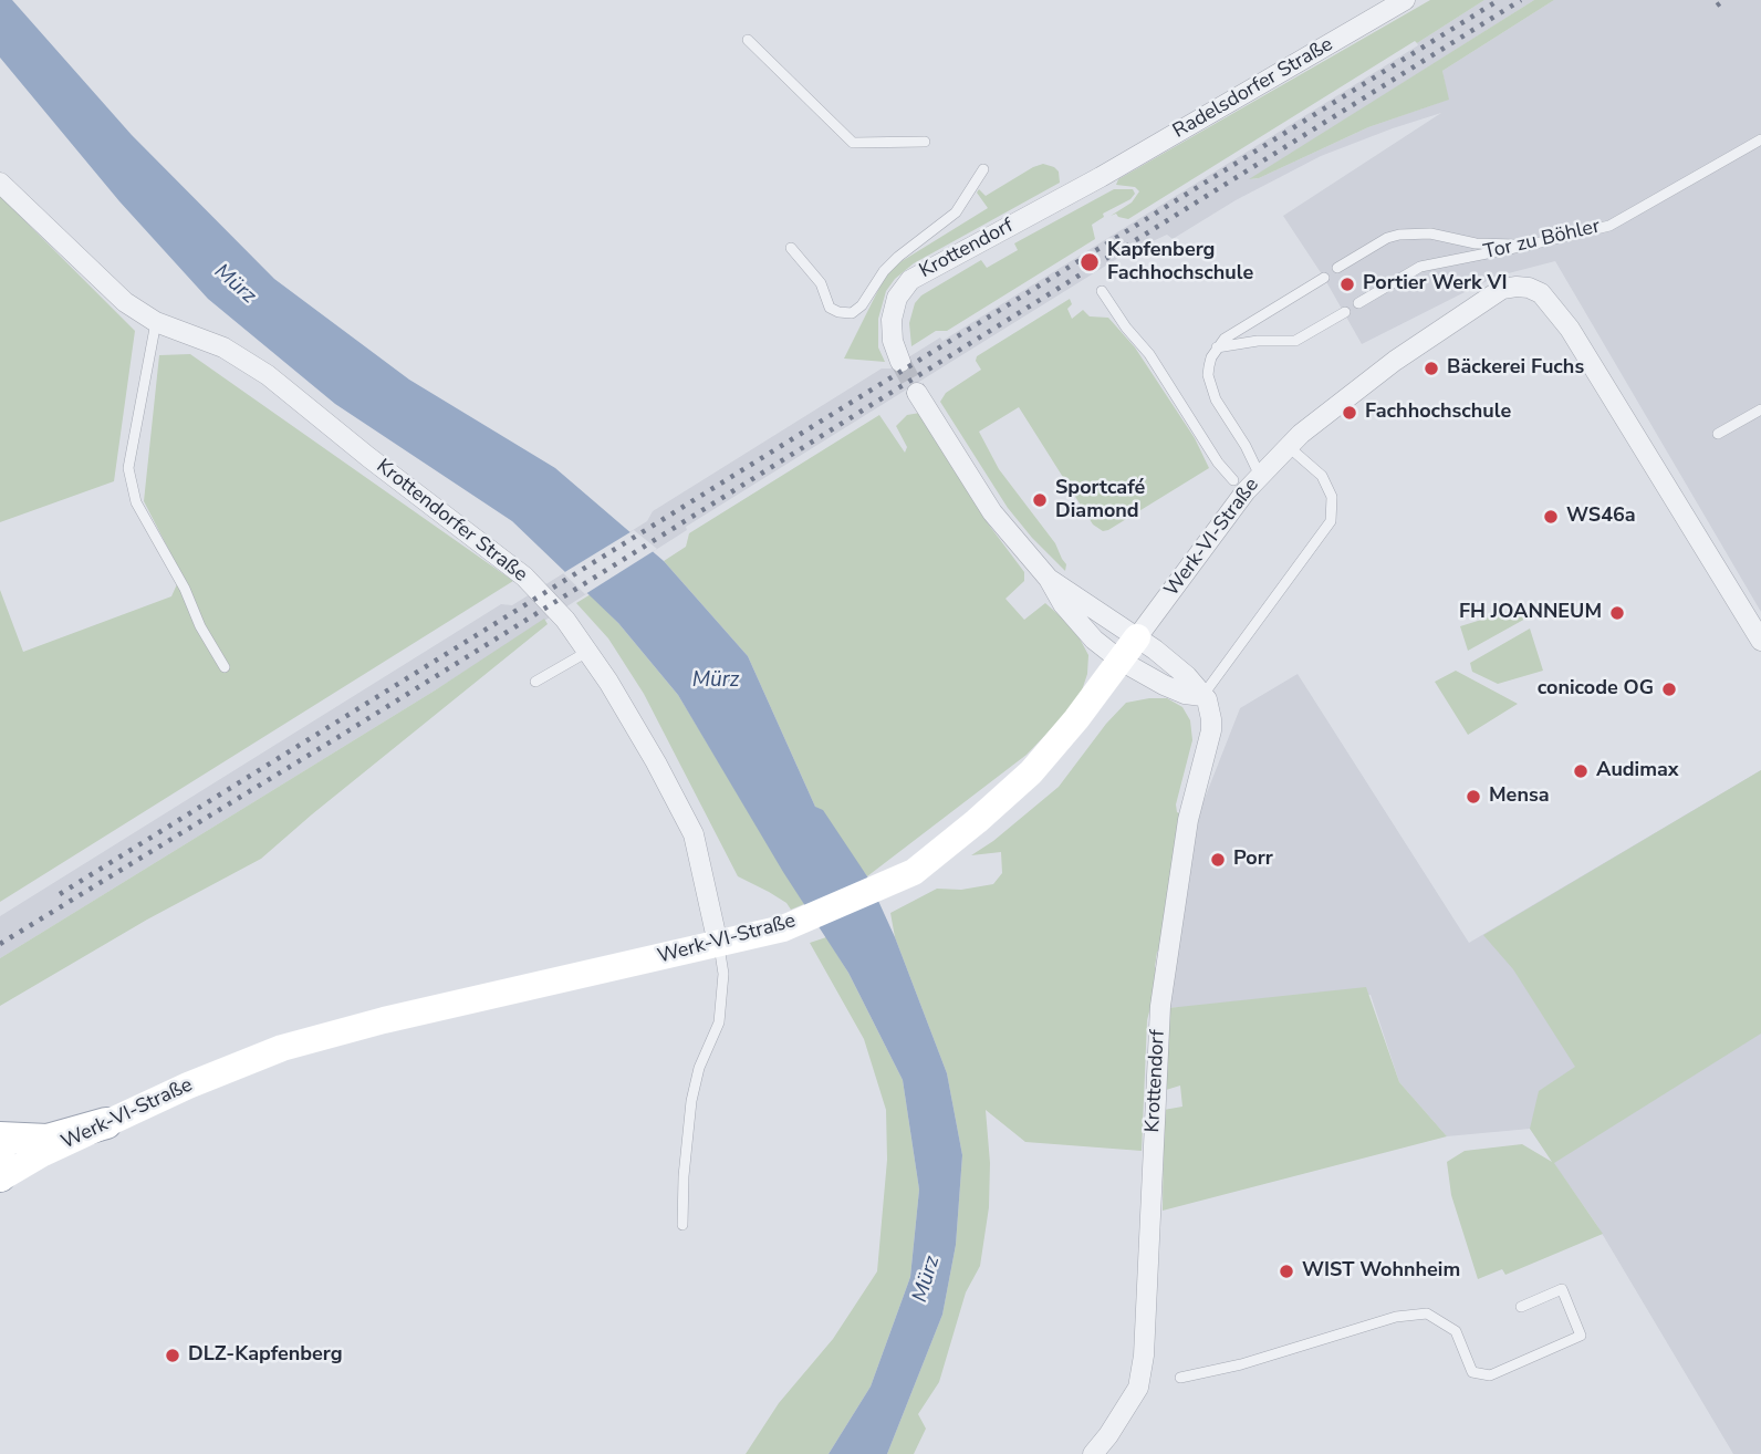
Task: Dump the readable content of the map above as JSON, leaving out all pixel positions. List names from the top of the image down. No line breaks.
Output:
{"streets":{"main road":["Werk-VI-Straße"],"street":["Radelsdorfer Straße","Krottendorf","Krottendorfer Straße"],"lane":["Tor zu Böhler"]},"crossings":[["Radelsdorfer Straße","Krottendorf"],["Krottendorfer Straße","Werk-VI-Straße"]],"water":["Mürz"],"places":["Kapfenberg Fachhochschule","Portier Werk VI","Bäckerei Fuchs","Fachhochschule","Sportcafé Diamond","WS46a","FH JOANNEUM","conicode OG","Audimax","Mensa","Porr","WIST Wohnheim","DLZ-Kapfenberg"]}
